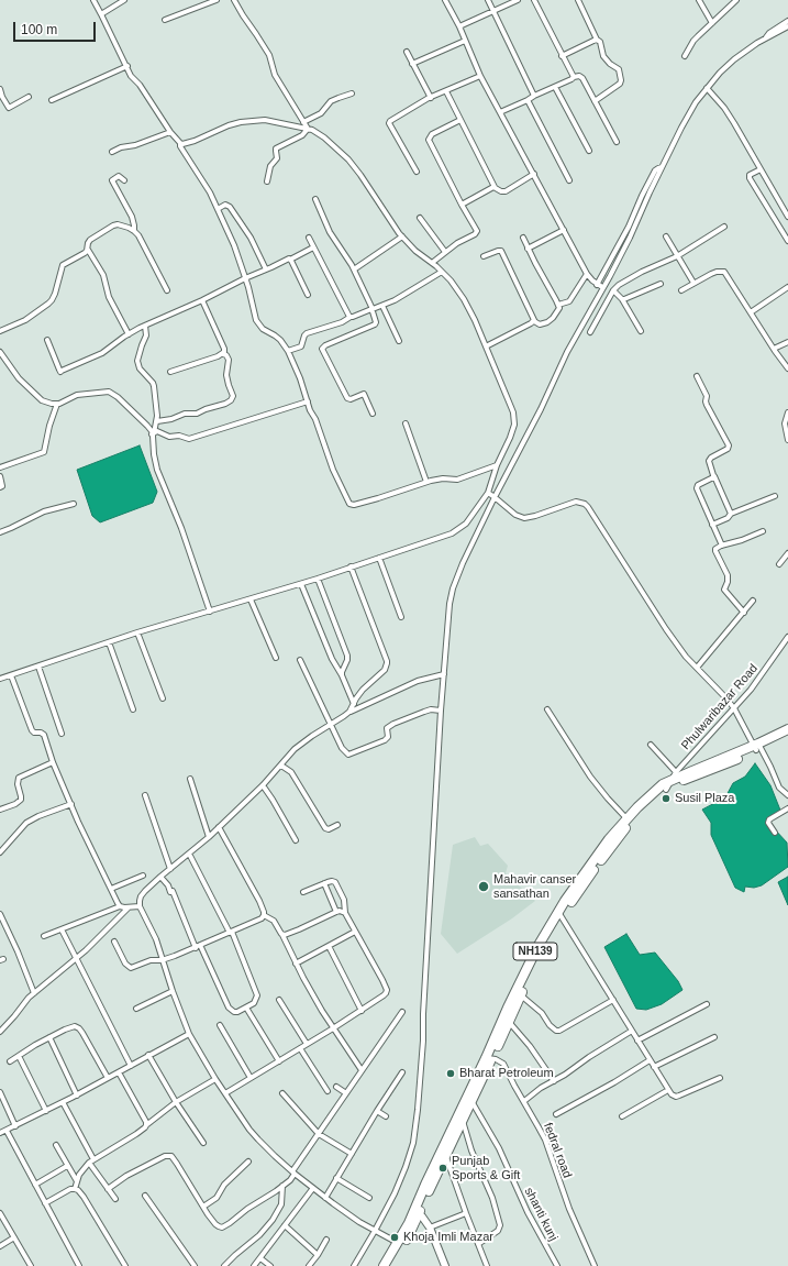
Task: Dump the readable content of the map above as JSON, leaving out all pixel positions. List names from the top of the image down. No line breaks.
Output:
{"streets":{"highway":["NH139"],"street":["Phulwaribazar Road","fedral road","shanti kunj"]},"crossings":[["Phulwaribazar Road","NH139"],["NH139","fedral road"],["NH139","shanti kunj"]],"places":["Susil Plaza","Mahavir canser sansathan","Bharat Petroleum","Punjab Sports & Gift","Khoja Imli Mazar"],"scale_bar":"100 m"}
